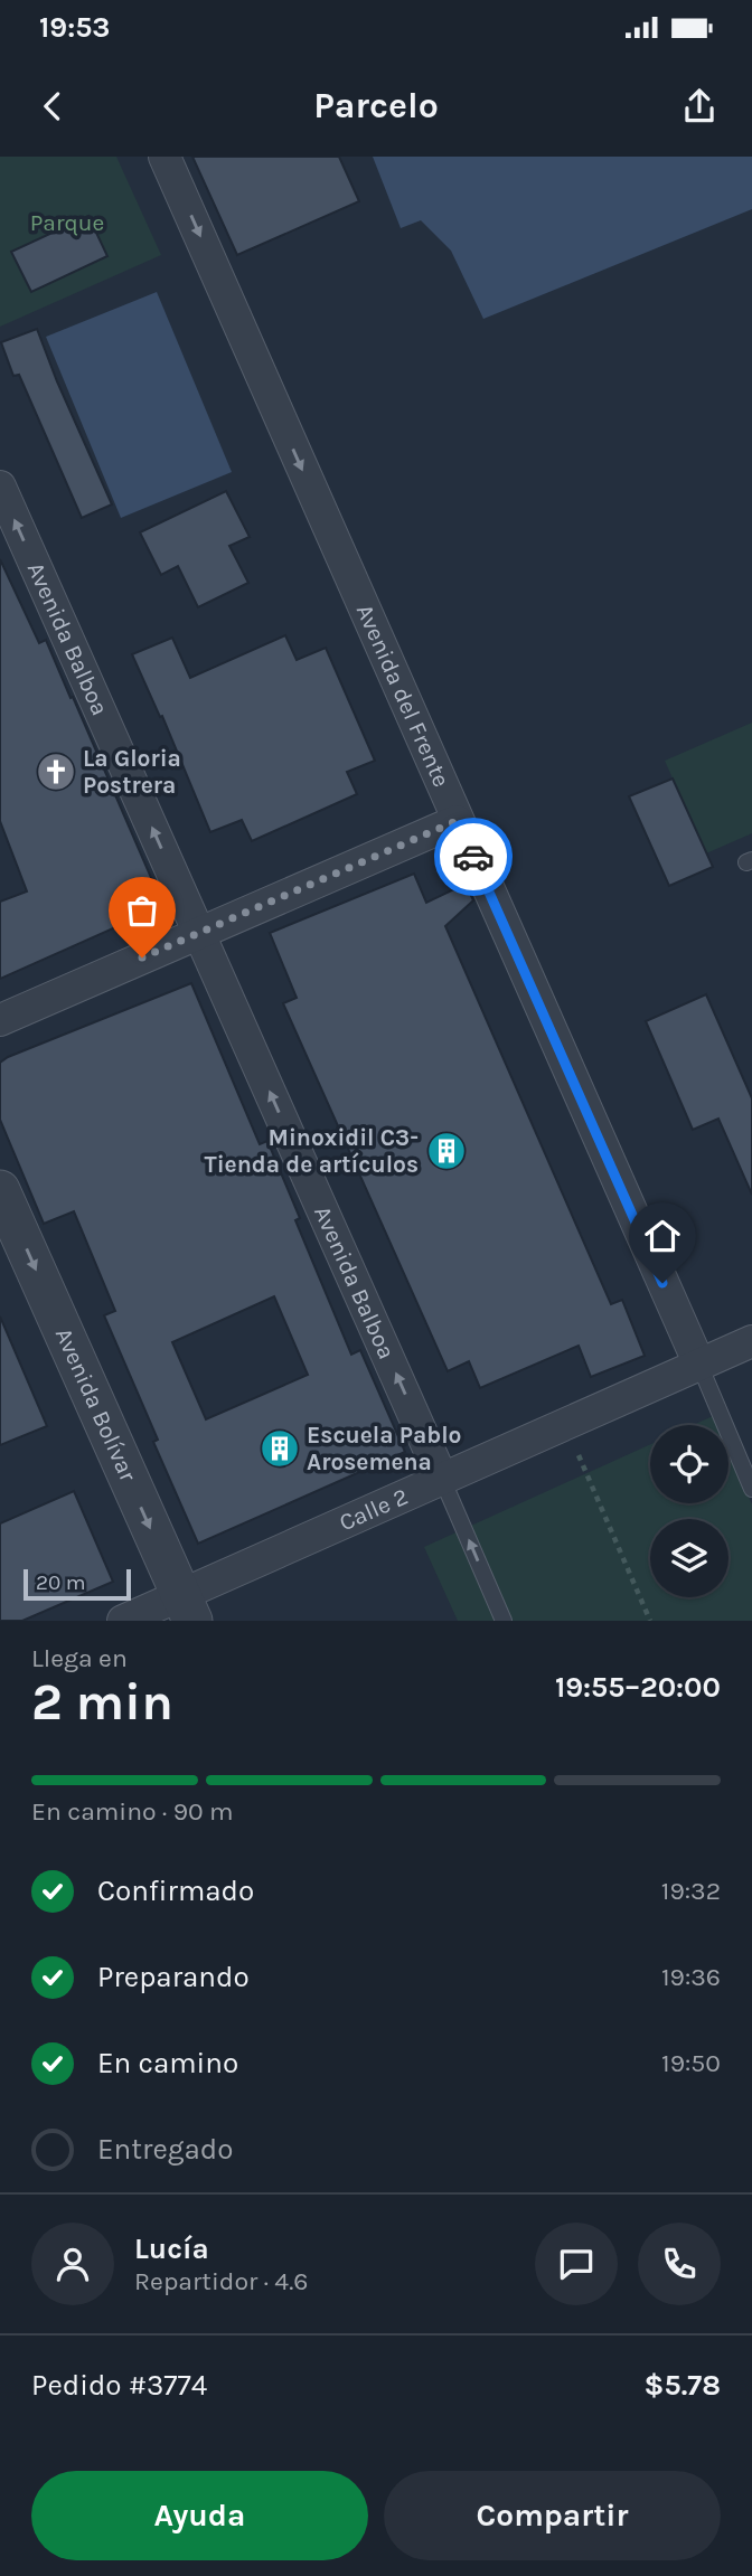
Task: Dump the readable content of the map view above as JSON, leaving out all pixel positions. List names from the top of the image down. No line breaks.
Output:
{"streets":{"street":["Avenida Balboa","Avenida del Frente","Avenida Bolívar","Calle 2"]},"crossings":[["Avenida Balboa","Calle 2"],["Avenida del Frente","Calle 2"],["Avenida Bolívar","Calle 2"]],"one_way":["Avenida Balboa","Avenida del Frente","Avenida Bolívar"],"parks":["Parque"],"places":{"church":["La Gloria Postrera"],"building":["Minoxidil C3- Tienda de artículos","Escuela Pablo Arosemena"]},"scale_bar":"20 m","page":{"status":"19:53","header":"Parcelo","scale":"20 m","heading":["2 min","Llega en","19:55–20:00"],"panel":["Lucía","Repartidor · 4.6","Pedido #3774","$5.78"],"bar":"En camino · 90 m","list":[["Confirmado","19:32"],["Preparando","19:36"],["En camino","19:50"],"Entregado"],"buttons":["Ayuda","Compartir"]}}
